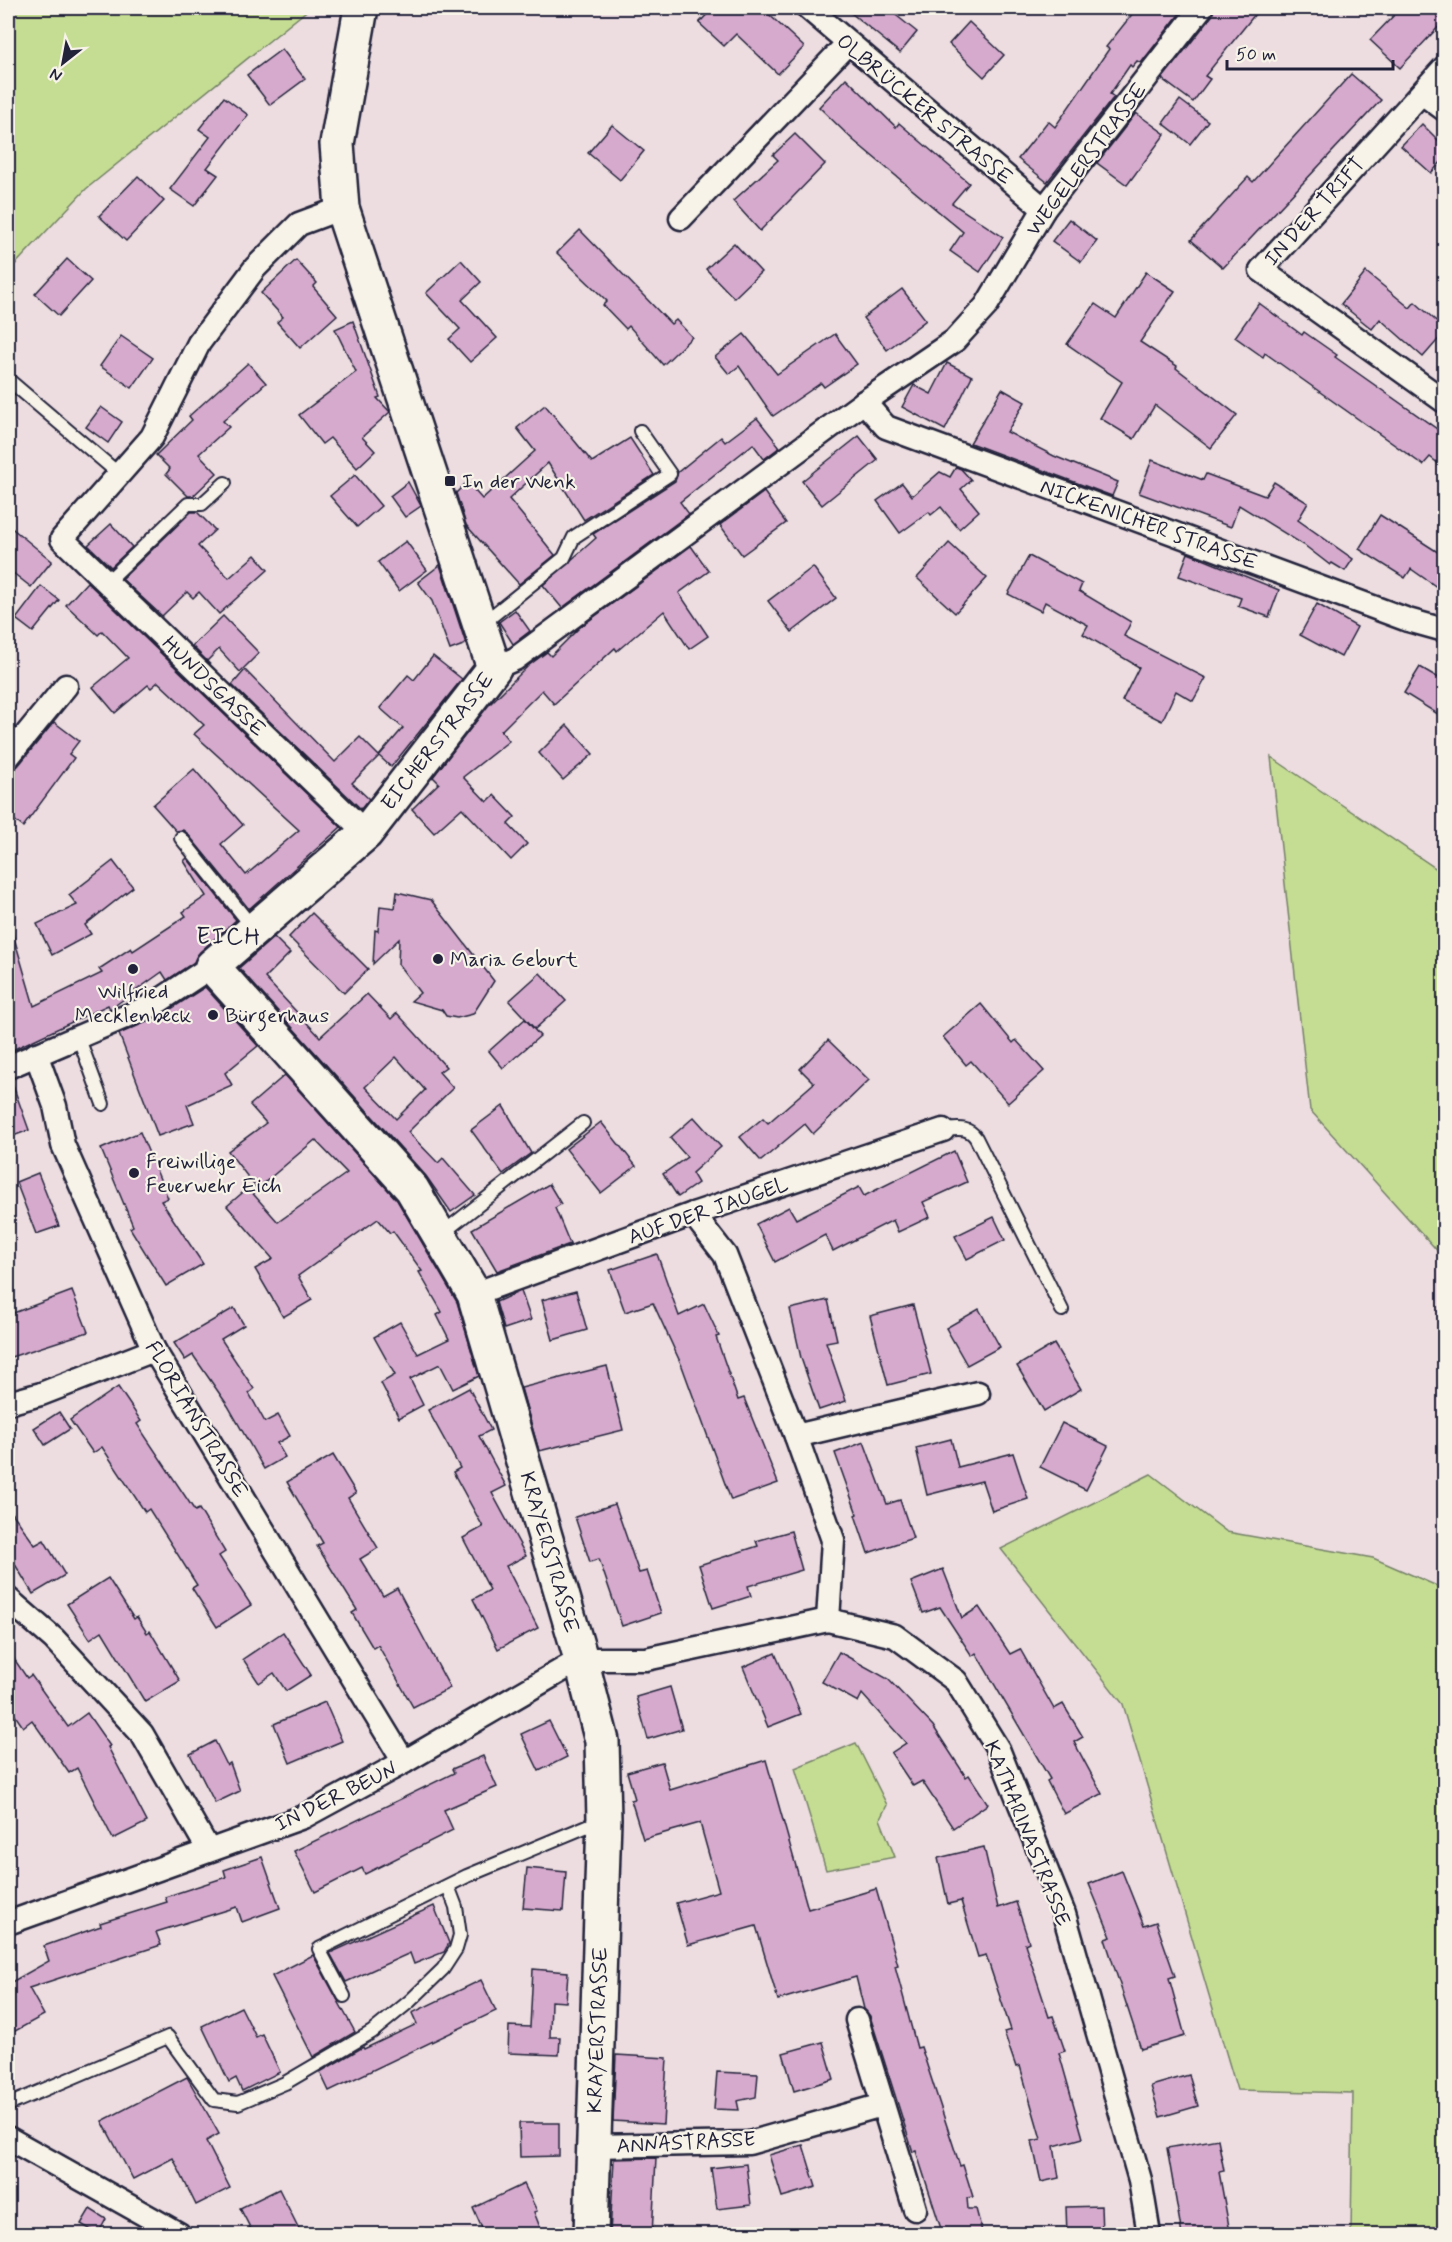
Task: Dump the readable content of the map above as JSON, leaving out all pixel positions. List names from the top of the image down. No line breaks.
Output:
{"streets":{"street":["OLBRÜCKER STRASSE","WEGELERSTRASSE","IN DER TRIFT","NICKENICHER STRASSE","HUNDSGASSE","EICHERSTRASSE","AUF DER JAUGEL","FLORIANSTRASSE","KRAYERSTRASSE","IN DER BEUN","KATHARINASTRASSE","ANNASTRASSE"]},"crossings":[["OLBRÜCKER STRASSE","WEGELERSTRASSE"],["WEGELERSTRASSE","NICKENICHER STRASSE"],["WEGELERSTRASSE","EICHERSTRASSE"],["NICKENICHER STRASSE","EICHERSTRASSE"],["HUNDSGASSE","EICHERSTRASSE"],["EICHERSTRASSE","FLORIANSTRASSE"],["EICHERSTRASSE","KRAYERSTRASSE"],["AUF DER JAUGEL","KRAYERSTRASSE"],["FLORIANSTRASSE","IN DER BEUN"],["KRAYERSTRASSE","IN DER BEUN"],["KRAYERSTRASSE","KATHARINASTRASSE"],["KRAYERSTRASSE","ANNASTRASSE"],["IN DER BEUN","KATHARINASTRASSE"]],"districts":["EICH"],"places":{"transit":["In der Wenk"],"other":["Maria Geburt","Wilfried Mecklenbeck","Bürgerhaus","Freiwillige Feuerwehr Eich"]},"scale_bar":"50 m","north":"bottom left"}
